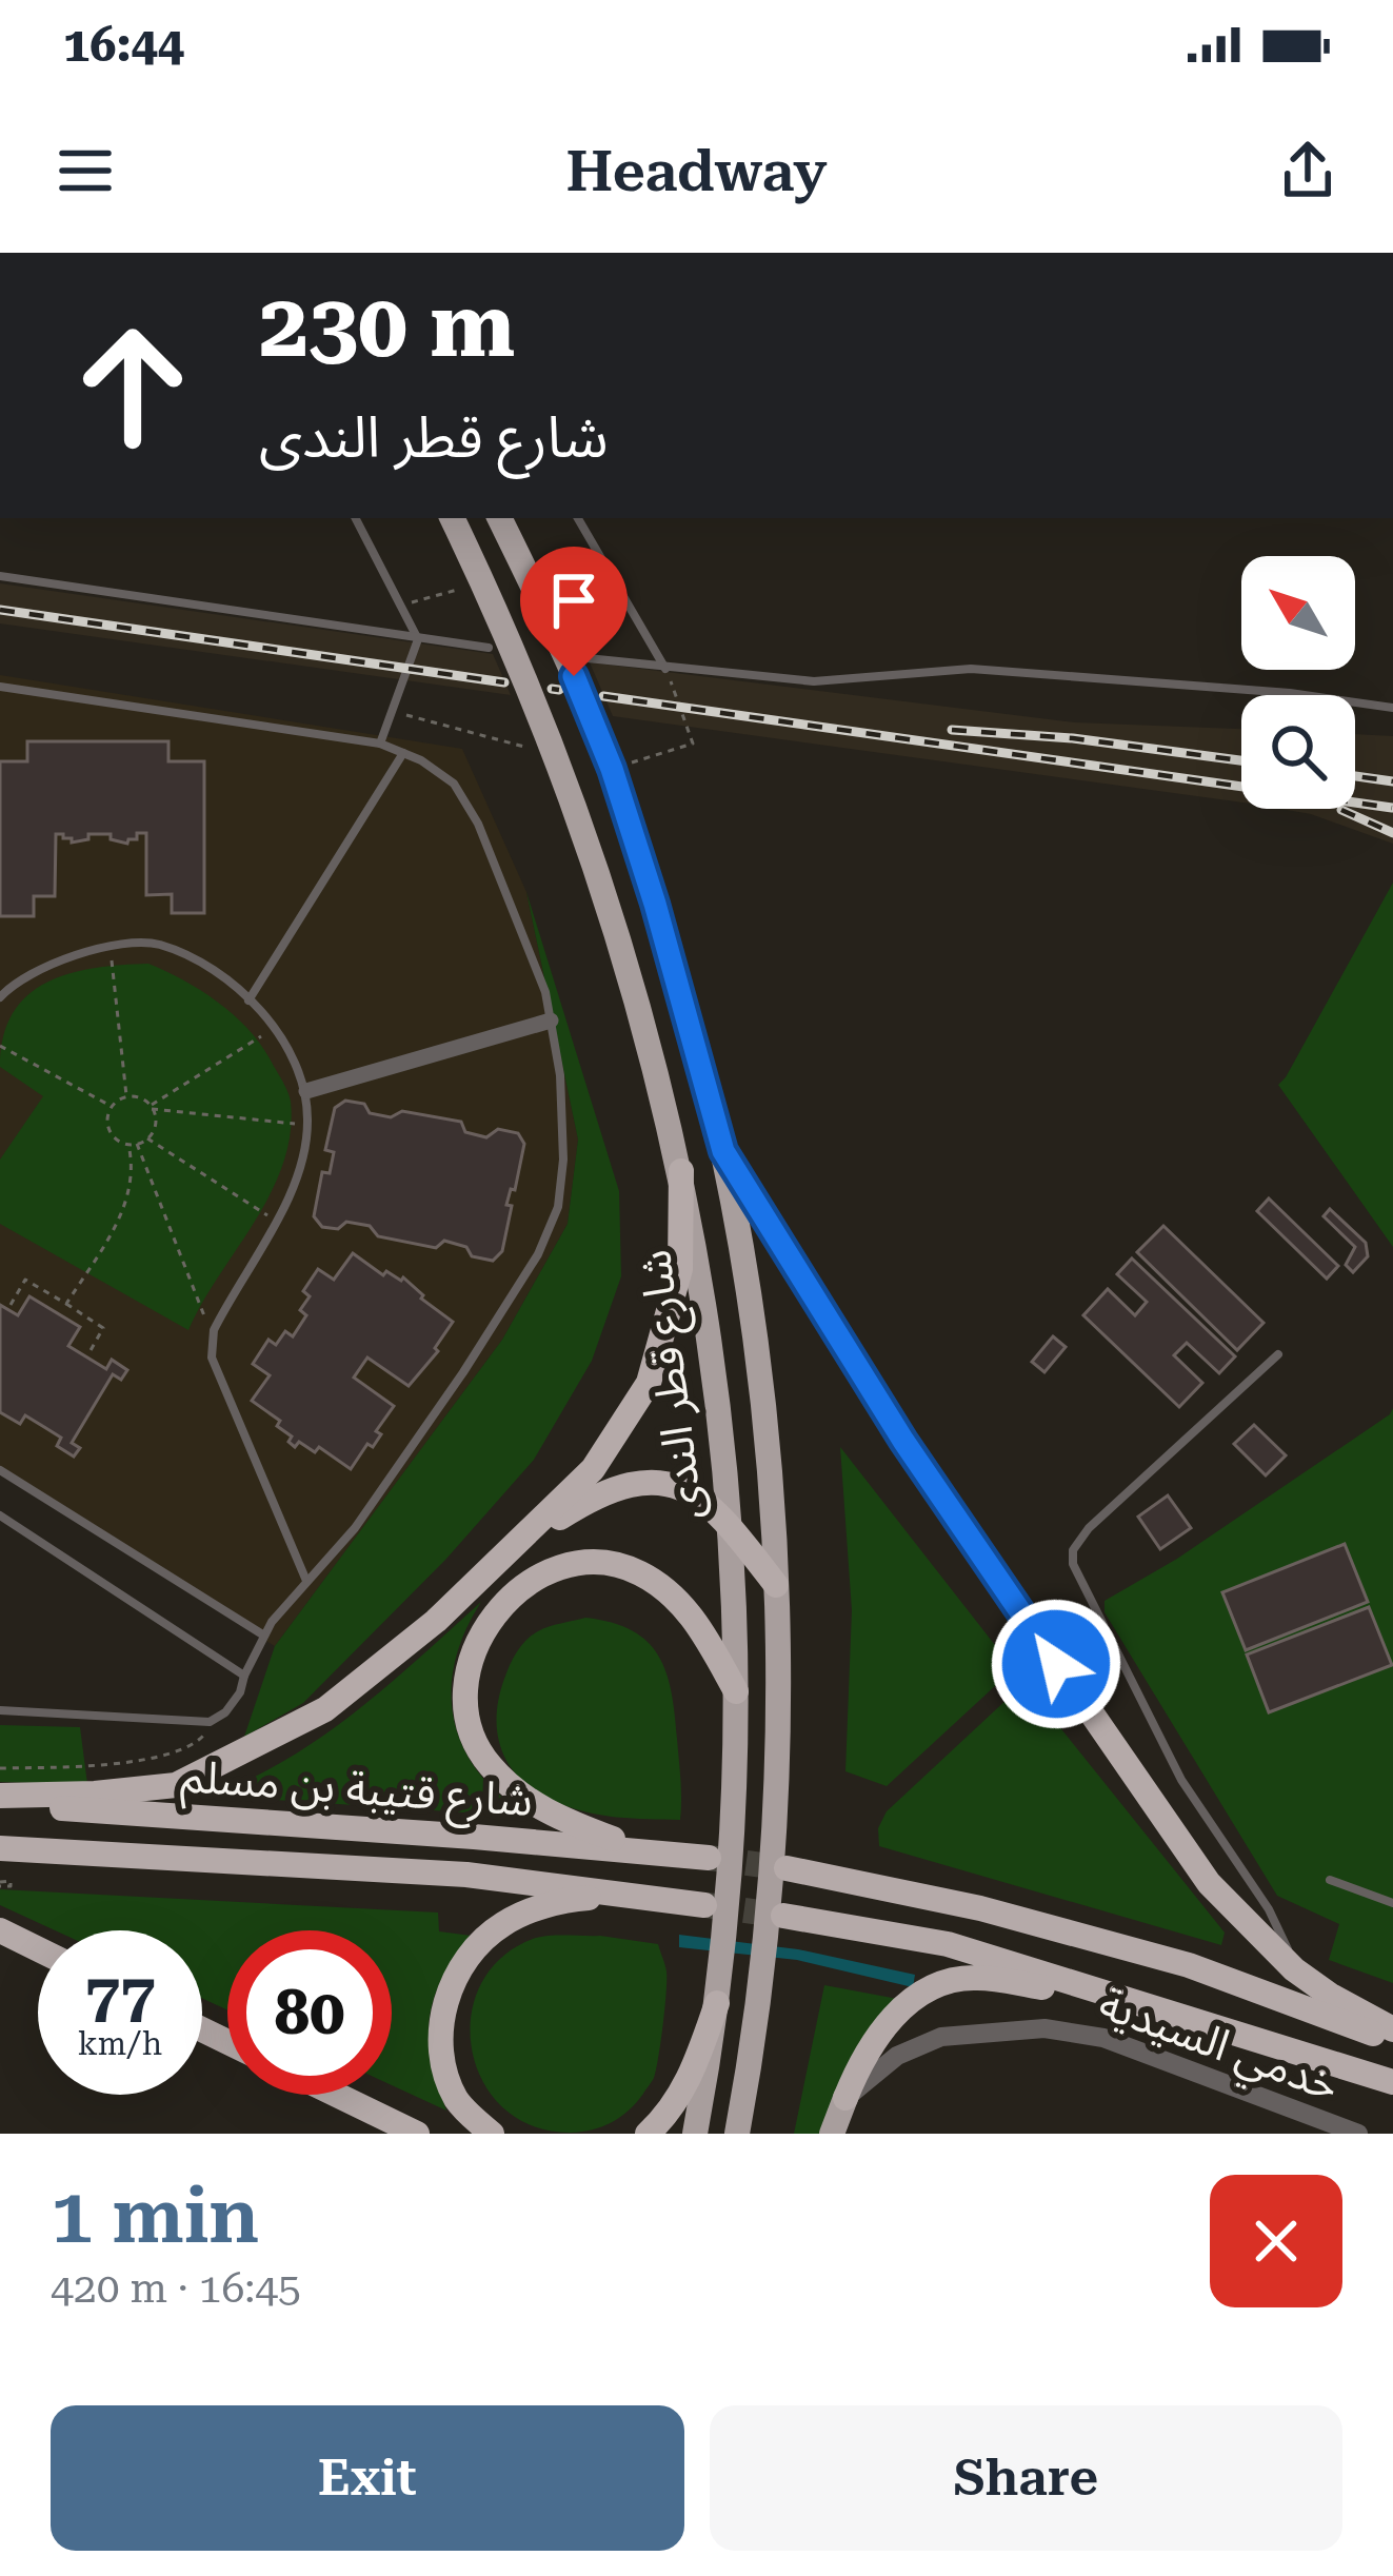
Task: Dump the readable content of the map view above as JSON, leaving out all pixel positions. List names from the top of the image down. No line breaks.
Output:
{"streets":{"highway":["شارع قتيبة بن مسلم"],"main road":["شارع قطر الندى"],"street":["خدمي السيدية"]},"north":"top left","page":{"status":"16:44","header":"Headway","turn":["230 m","شارع قطر الندى"],"speed":"77 km/h","limit":"80","heading":["1 min","420 m · 16:45"],"buttons":["Exit","Share"]}}
